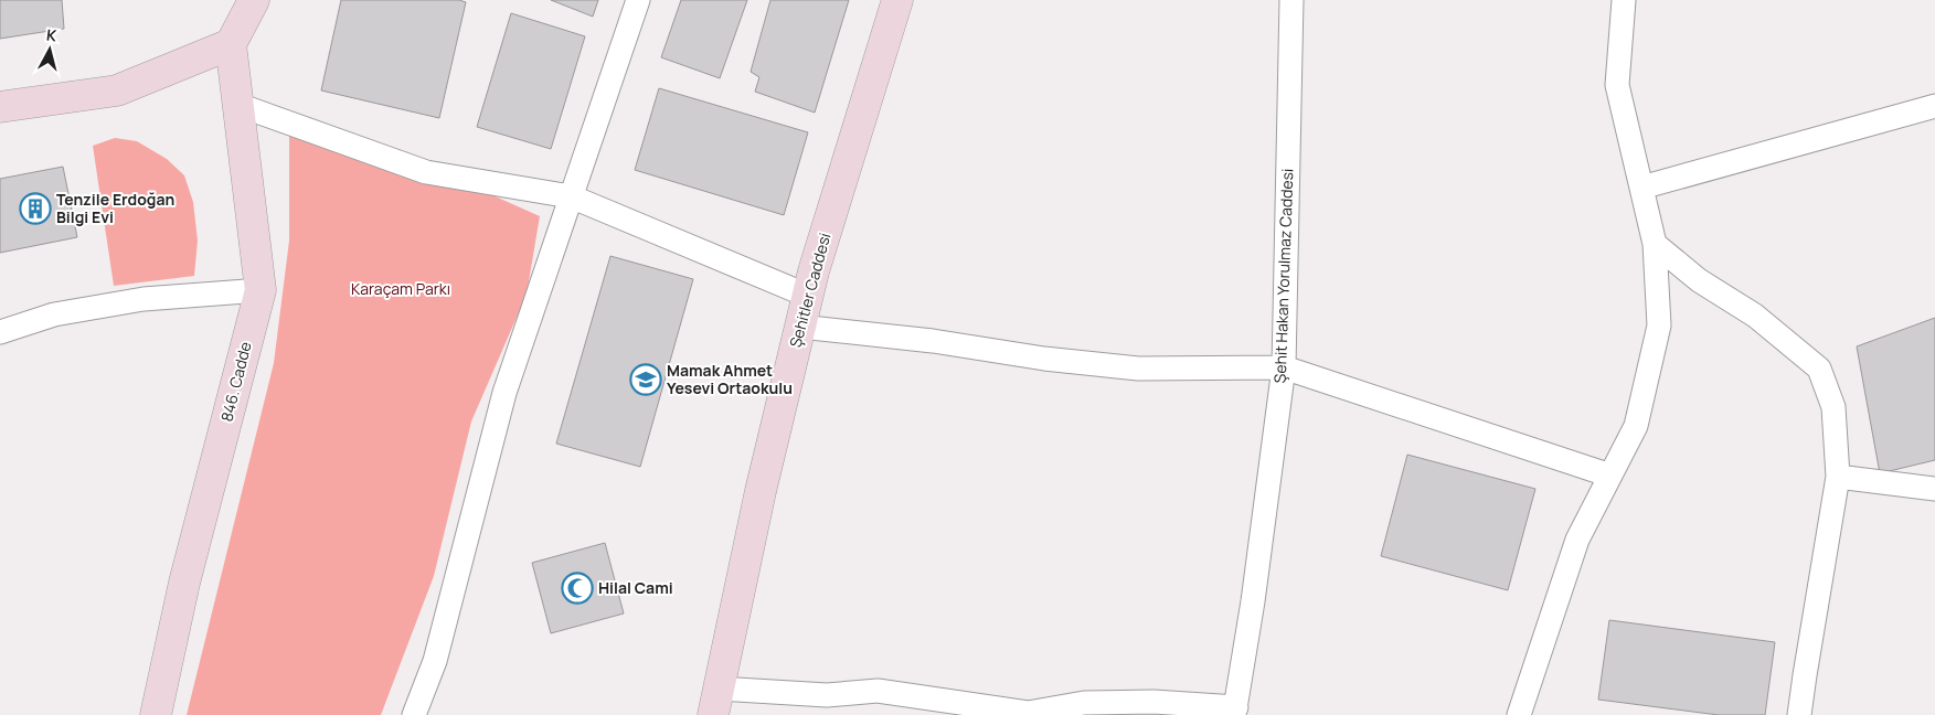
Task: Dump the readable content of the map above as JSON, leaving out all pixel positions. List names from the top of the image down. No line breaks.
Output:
{"streets":{"street":["Şehit Hakan Yorulmaz Caddesi","Şehitler Caddesi","846. Cadde"]},"parks":["Karaçam Parkı"],"places":{"building":["Tenzile Erdoğan Bilgi Evi"],"school or university":["Mamak Ahmet Yesevi Ortaokulu"],"mosque":["Hilal Cami"]},"north":"top"}
